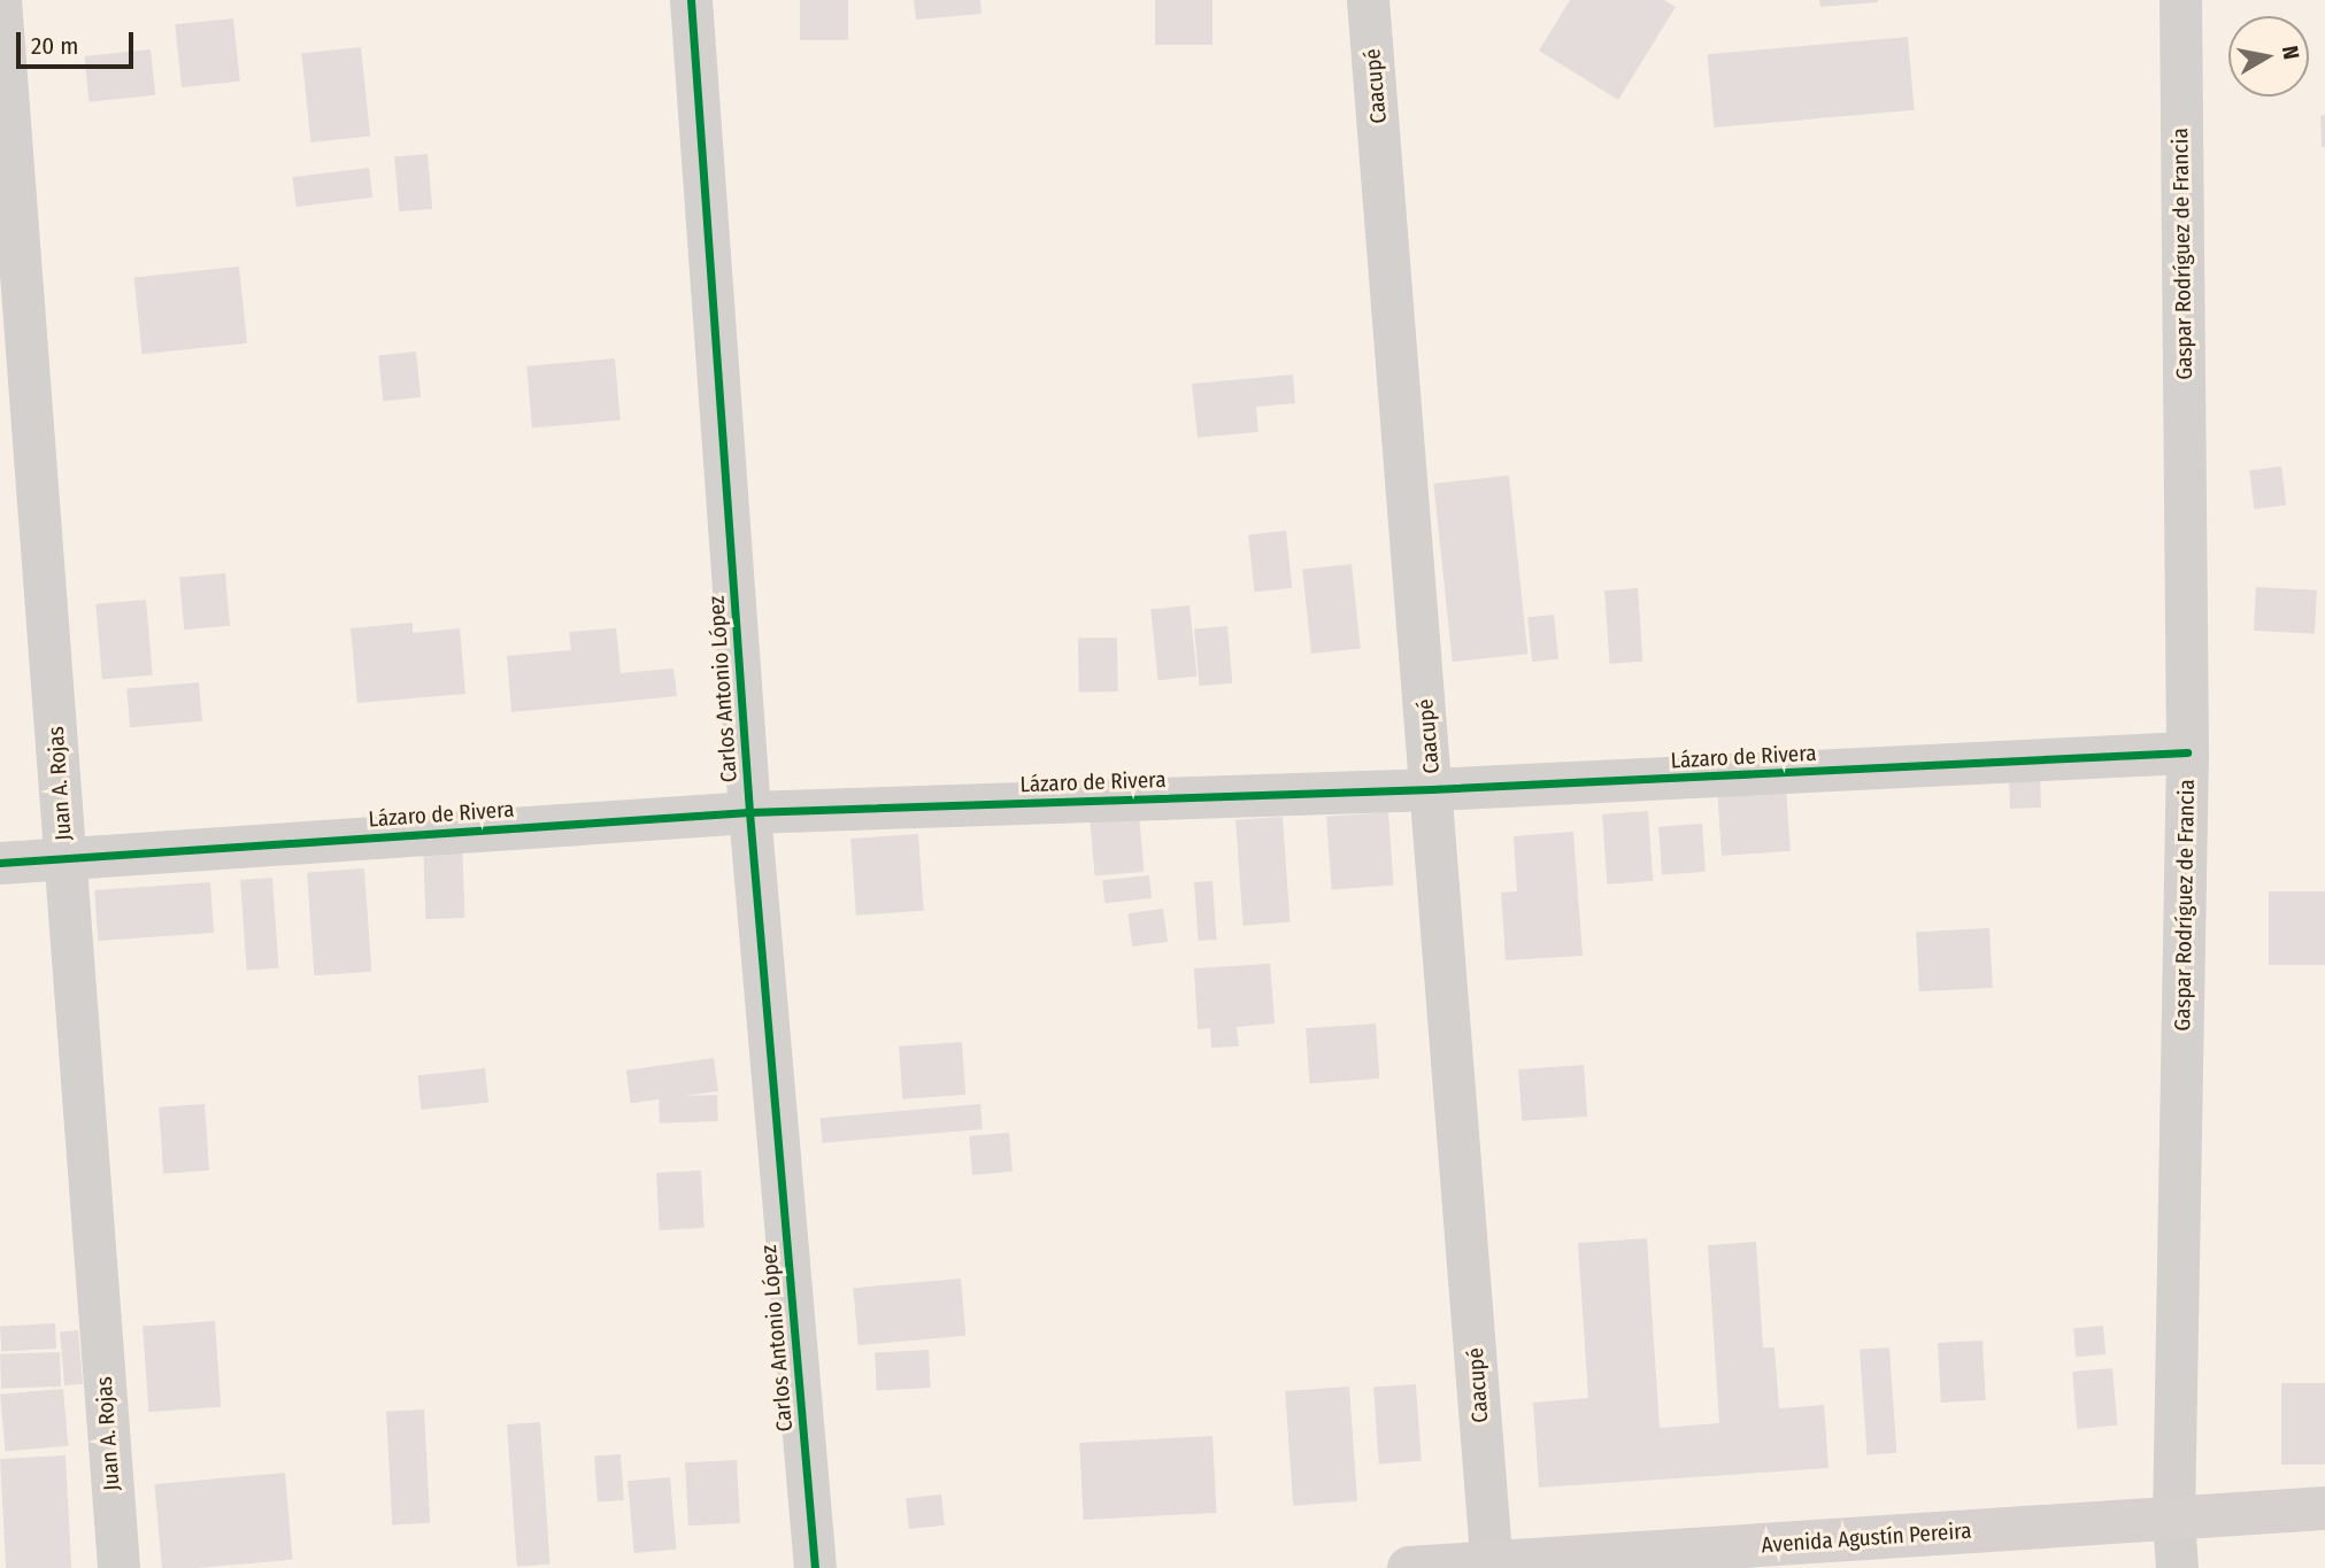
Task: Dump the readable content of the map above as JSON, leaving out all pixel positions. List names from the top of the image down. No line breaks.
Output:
{"streets":{"main road":["Avenida Agustín Pereira"],"street":["Caacupé","Gaspar Rodríguez de Francia","Carlos Antonio López","Lázaro de Rivera","Juan A. Rojas"]},"crossings":[["Caacupé","Lázaro de Rivera"],["Caacupé","Avenida Agustín Pereira"],["Gaspar Rodríguez de Francia","Lázaro de Rivera"],["Gaspar Rodríguez de Francia","Avenida Agustín Pereira"],["Carlos Antonio López","Lázaro de Rivera"],["Lázaro de Rivera","Juan A. Rojas"]],"scale_bar":"20 m","north":"right"}
